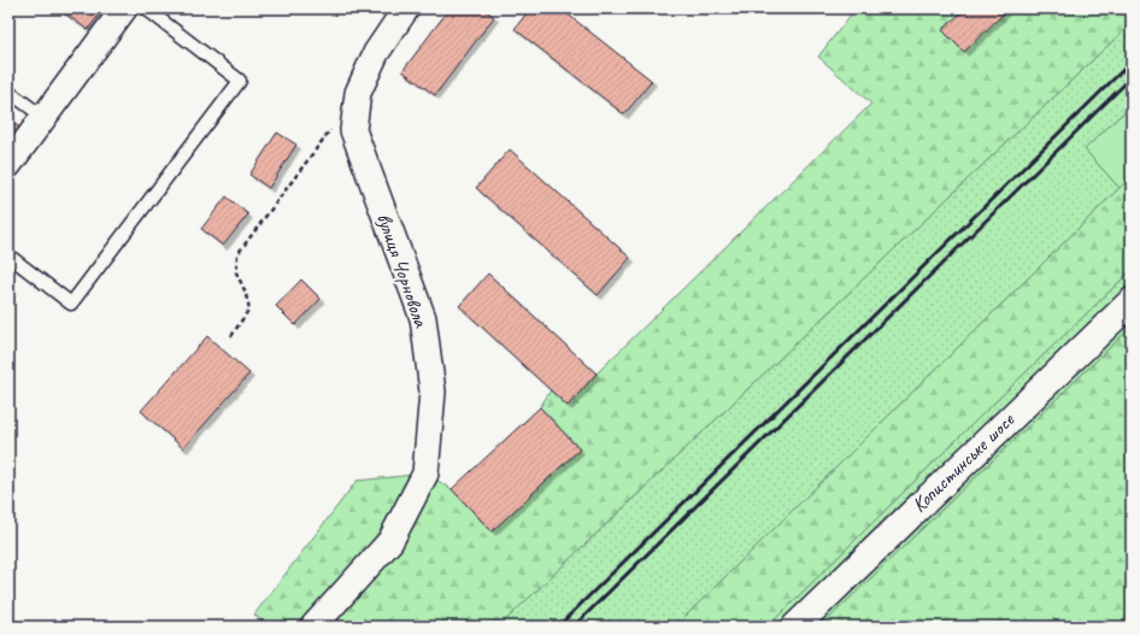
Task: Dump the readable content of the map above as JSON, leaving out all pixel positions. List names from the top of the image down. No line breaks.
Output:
{"streets":{"street":["вулиця Чорновола","Копистинське шосе"]}}
